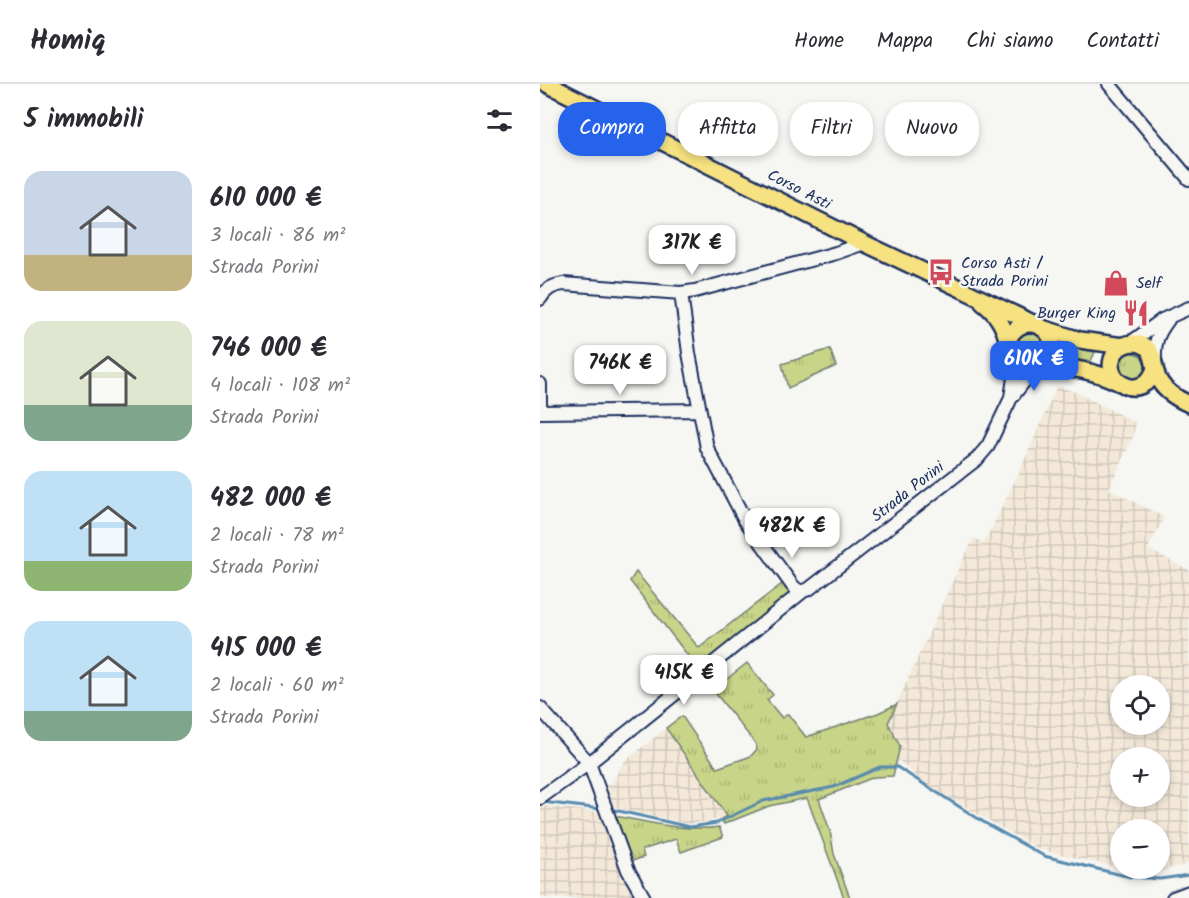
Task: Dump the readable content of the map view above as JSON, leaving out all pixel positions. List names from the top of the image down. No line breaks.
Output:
{"streets":{"main road":["Corso Asti"],"street":["Strada Porini"]},"crossings":[["Corso Asti","Strada Porini"]],"places":{"bus stop":["Corso Asti / Strada Porini"],"shop":["Self"],"restaurant":["Burger King"]},"page":{"header":"Homiq","nav":["Home","Mappa","Chi siamo","Contatti"],"heading":"5 immobili","chip":["Compra","Affitta","Filtri","Nuovo"],"list":[{"name":"610 000 €","note":"3 locali · 86 m² · Strada Porini"},{"name":"746 000 €","note":"4 locali · 108 m² · Strada Porini"},{"name":"482 000 €","note":"2 locali · 78 m² · Strada Porini"},{"name":"415 000 €","note":"2 locali · 60 m² · Strada Porini"}],"price":["317K €","610K €","746K €","482K €","415K €"],"map_buttons":["+","−"]}}
